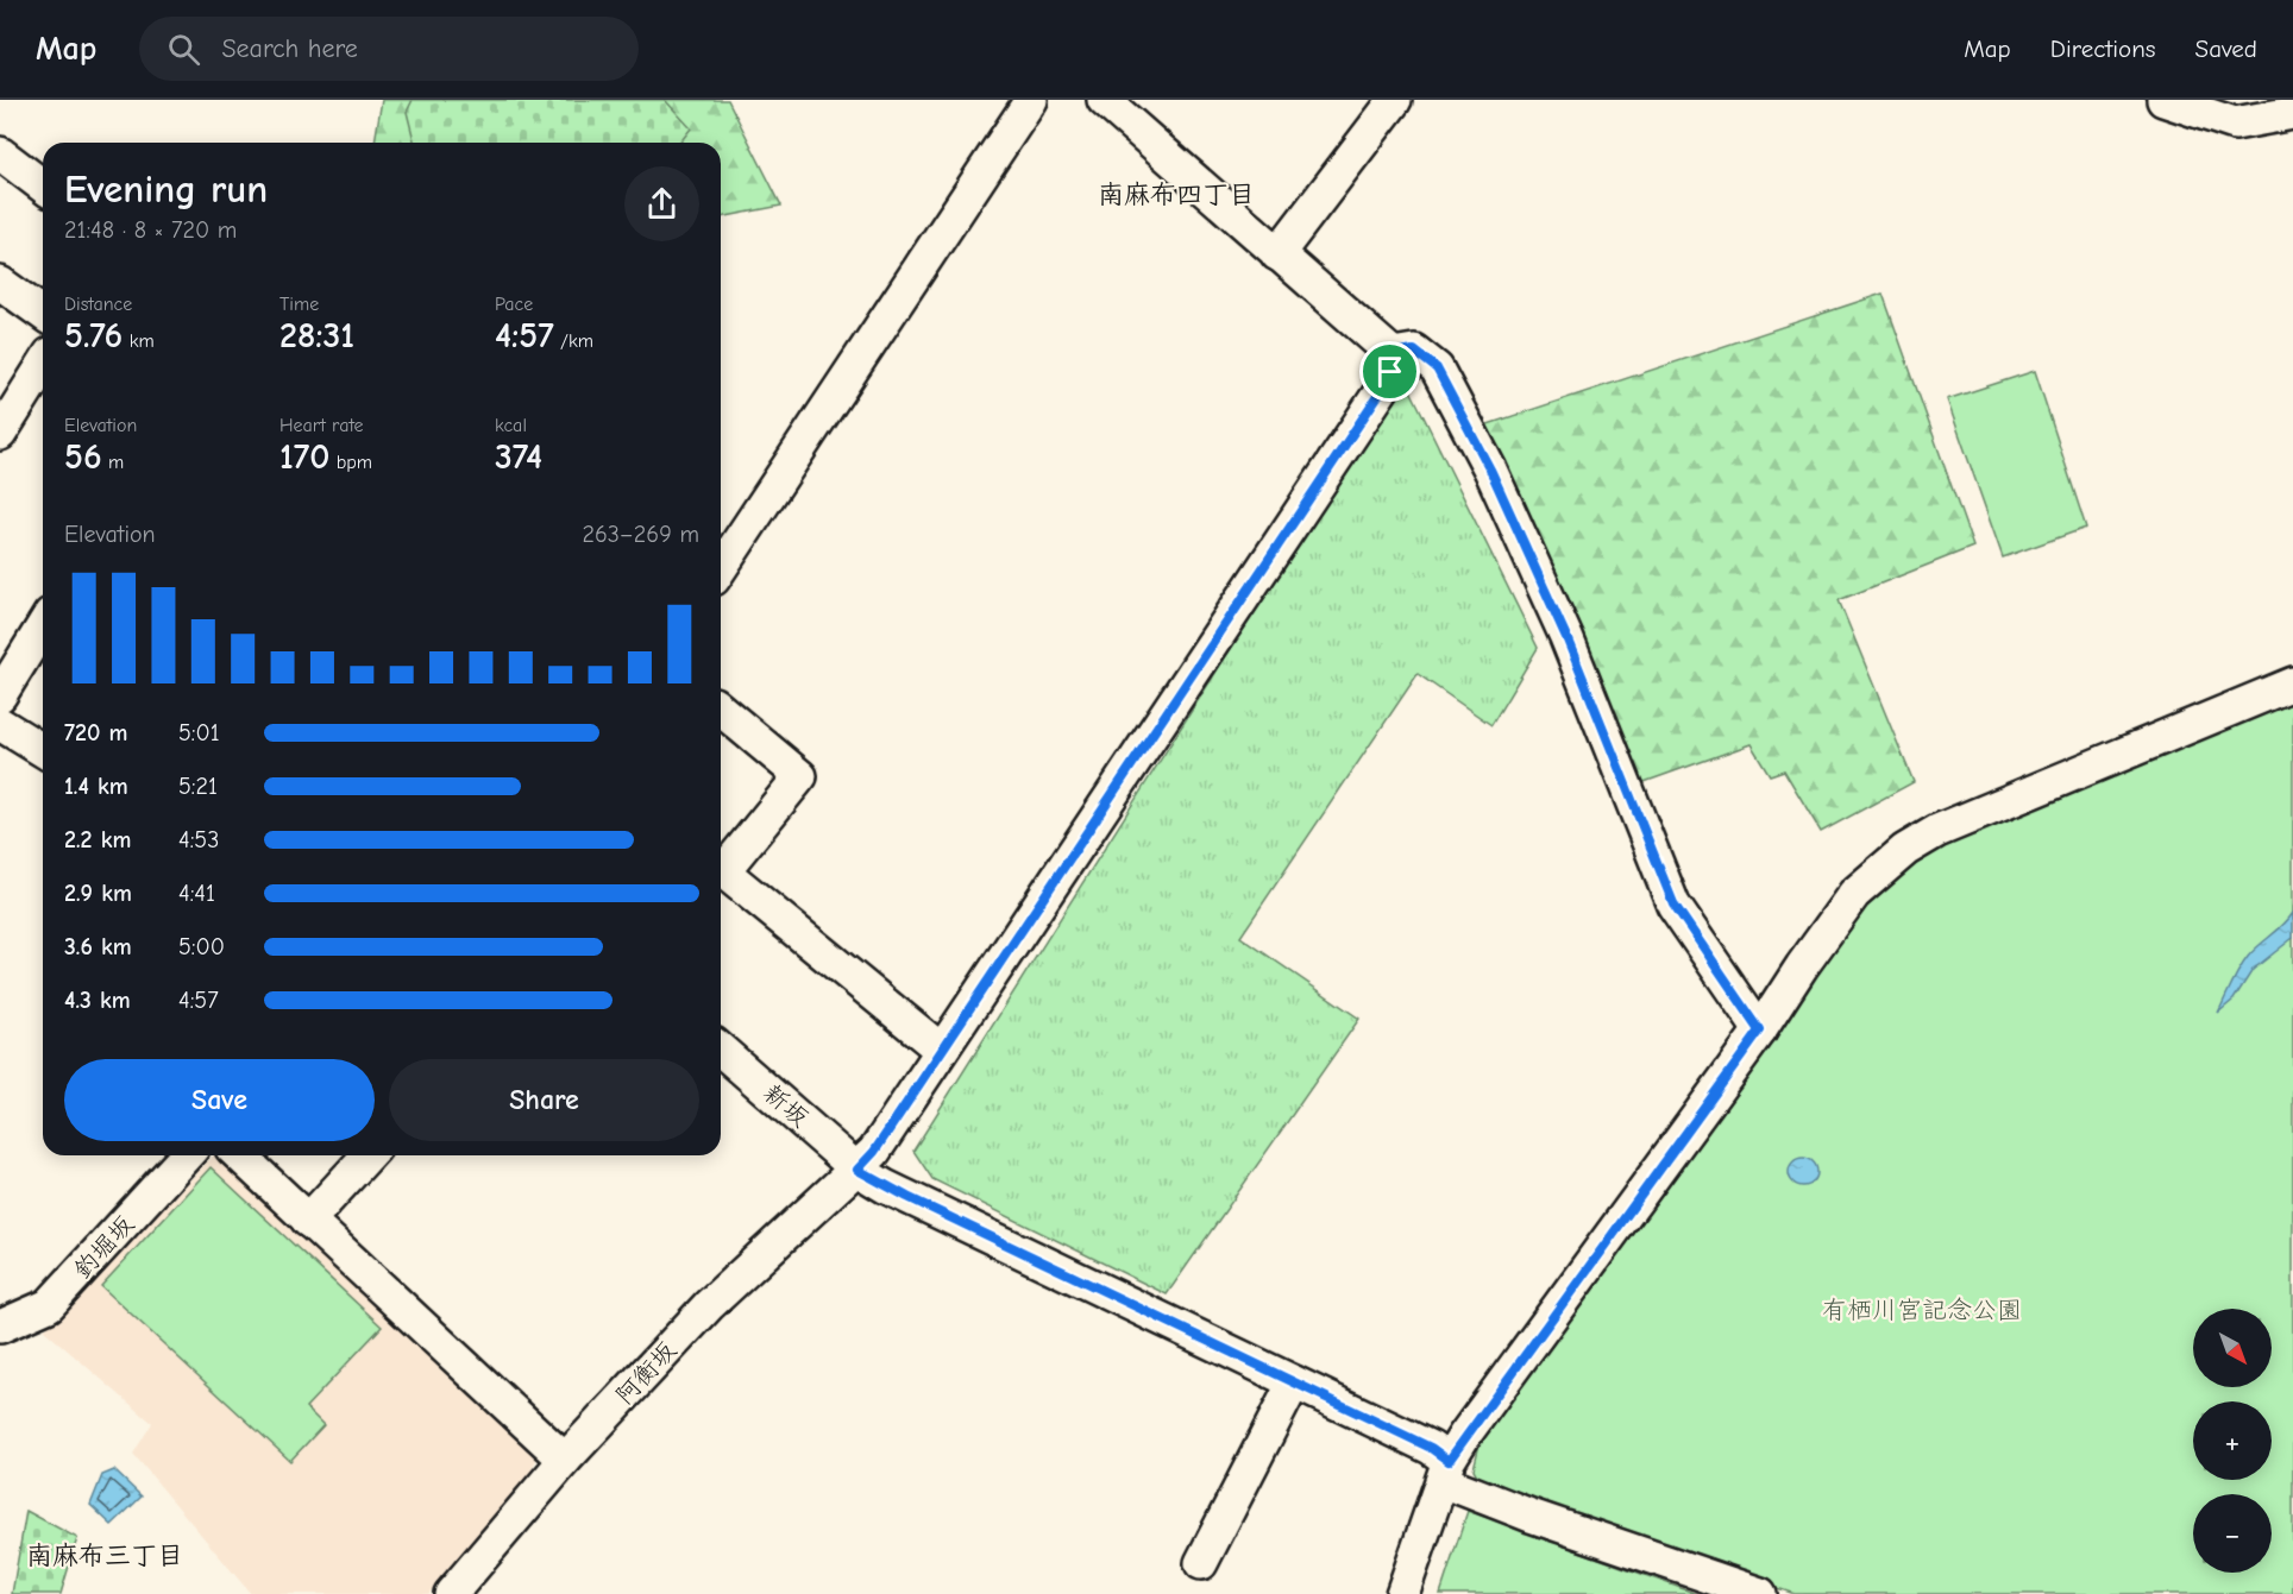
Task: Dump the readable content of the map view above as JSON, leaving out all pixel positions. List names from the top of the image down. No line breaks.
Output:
{"streets":{"street":["新坂","釣堀坂","阿衡坂"]},"crossings":[["新坂","阿衡坂"]],"districts":["南麻布四丁目","南麻布三丁目"],"parks":["有栖川宮記念公園"],"north":"bottom right","page":{"header":"Map","search":"Search here","nav":["Map","Directions","Saved"],"heading":["Evening run","21:48 · 8 × 720 m"],"stats":[["Distance","5.76 km"],["Time","28:31"],["Pace","4:57 /km"],["Elevation","56 m"],["Heart rate","170 bpm"],["kcal","374"]],"chart":["Elevation","263–269 m"],"list":[{"name":"720 m","note":"5:01"},{"name":"1.4 km","note":"5:21"},{"name":"2.2 km","note":"4:53"},{"name":"2.9 km","note":"4:41"},{"name":"3.6 km","note":"5:00"},{"name":"4.3 km","note":"4:57"}],"buttons":["Save","Share"],"map_buttons":["+","−"]}}
